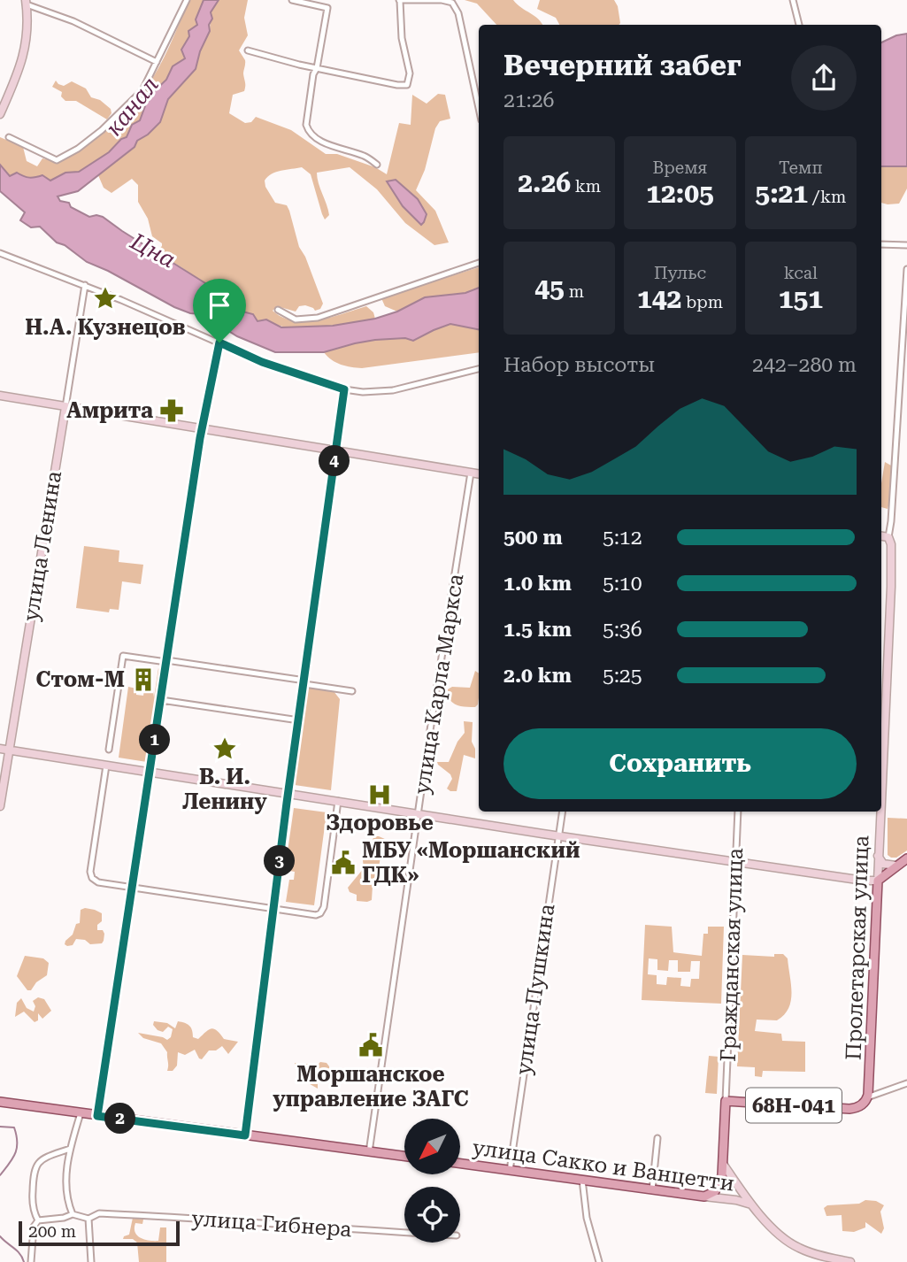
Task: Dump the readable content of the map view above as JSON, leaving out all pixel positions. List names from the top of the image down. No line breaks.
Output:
{"streets":{"main road":["Пролетарская улица","68Н-041","улица Сакко и Ванцетти"],"street":["улица Ленина","улица Карла Маркса","Гражданская улица","улица Пушкина","улица Гибнера"]},"crossings":[["Пролетарская улица","68Н-041"],["Гражданская улица","68Н-041"],["улица Пушкина","улица Сакко и Ванцетти"],["68Н-041","улица Сакко и Ванцетти"]],"water":["канал","Цна"],"places":{"place":["Н.А. Кузнецов","В. И. Ленину"],"pharmacy":["Амрита"],"building":["Стом-М"],"hospital":["Здоровье"],"public building":["МБУ «Моршанский ГДК»","Моршанское управление ЗАГС"]},"scale_bar":"200 m","north":"bottom left","page":{"heading":["Вечерний забег","21:26"],"stats":[["2.26 km"],["Время","12:05"],["Темп","5:21 /km"],["45 m"],["Пульс","142 bpm"],["kcal","151"]],"chart":["Набор высоты","242–280 m"],"pins":["4","1","3","2"],"list":[{"name":"500 m","note":"5:12"},{"name":"1.0 km","note":"5:10"},{"name":"1.5 km","note":"5:36"},{"name":"2.0 km","note":"5:25"}],"buttons":"Сохранить","scale":"200 m"}}
